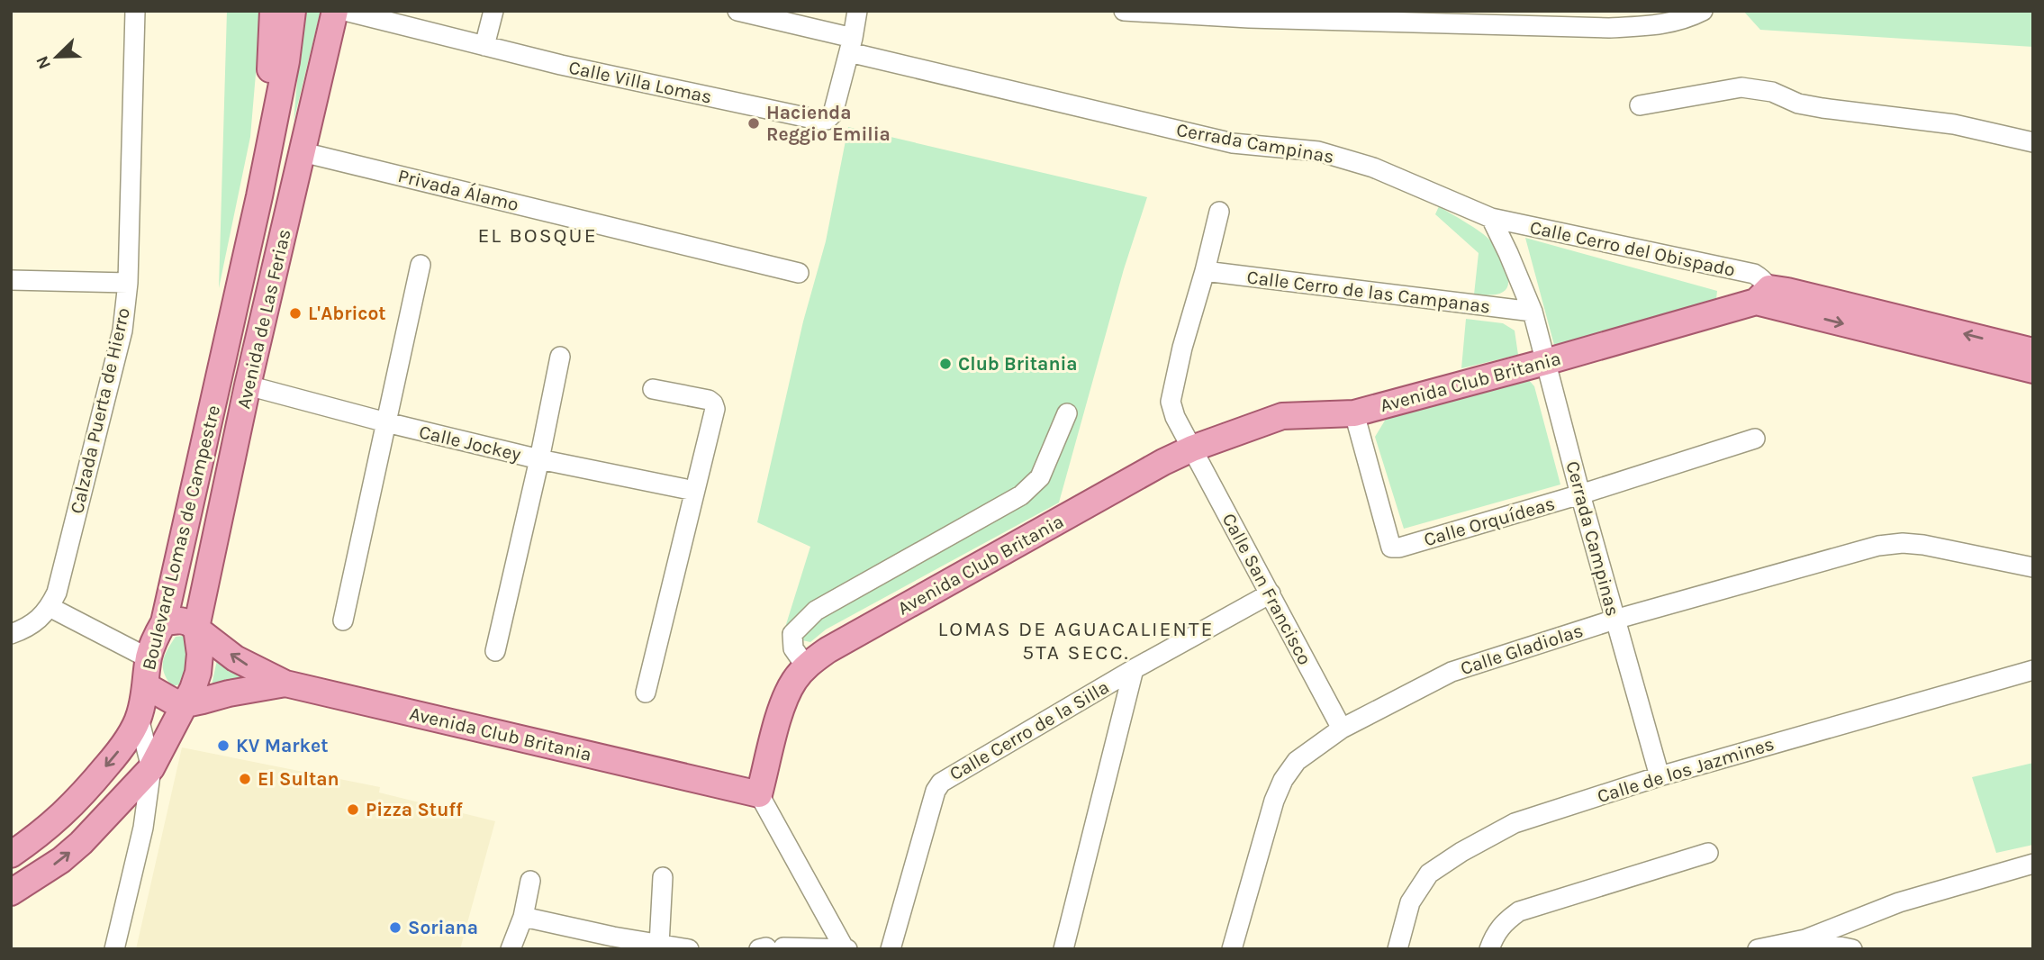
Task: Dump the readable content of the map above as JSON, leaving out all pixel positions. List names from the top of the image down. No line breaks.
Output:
{"streets":{"main road":["Calle Cerro del Obispado","Avenida de Las Ferias","Avenida Club Britania","Boulevard Lomas de Campestre"],"street":["Calle Villa Lomas","Cerrada Campinas","Privada Álamo","Calle Cerro de las Campanas","Calzada Puerta de Hierro","Calle Jockey","Calle Orquídeas","Calle San Francisco","Calle Gladiolas","Calle Cerro de la Silla","Calle de los Jazmines"]},"crossings":[["Calle Villa Lomas","Cerrada Campinas"],["Cerrada Campinas","Calle Cerro del Obispado"],["Cerrada Campinas","Calle Cerro de las Campanas"],["Cerrada Campinas","Avenida Club Britania"],["Cerrada Campinas","Calle Orquídeas"],["Cerrada Campinas","Calle Gladiolas"],["Cerrada Campinas","Calle de los Jazmines"],["Privada Álamo","Avenida de Las Ferias"],["Calle Cerro del Obispado","Avenida Club Britania"],["Calle Cerro de las Campanas","Calle San Francisco"],["Avenida de Las Ferias","Avenida Club Britania"],["Avenida de Las Ferias","Calle Jockey"],["Avenida de Las Ferias","Boulevard Lomas de Campestre"],["Avenida Club Britania","Calle Orquídeas"],["Avenida Club Britania","Boulevard Lomas de Campestre"],["Avenida Club Britania","Calle San Francisco"],["Calle San Francisco","Calle Gladiolas"],["Calle San Francisco","Calle Cerro de la Silla"]],"districts":["EL BOSQUE","LOMAS DE AGUACALIENTE 5TA SECC."],"places":["Hacienda Reggio Emilia","L'Abricot","Club Britania","KV Market","El Sultan","Pizza Stuff","Soriana"],"north":"bottom left"}
